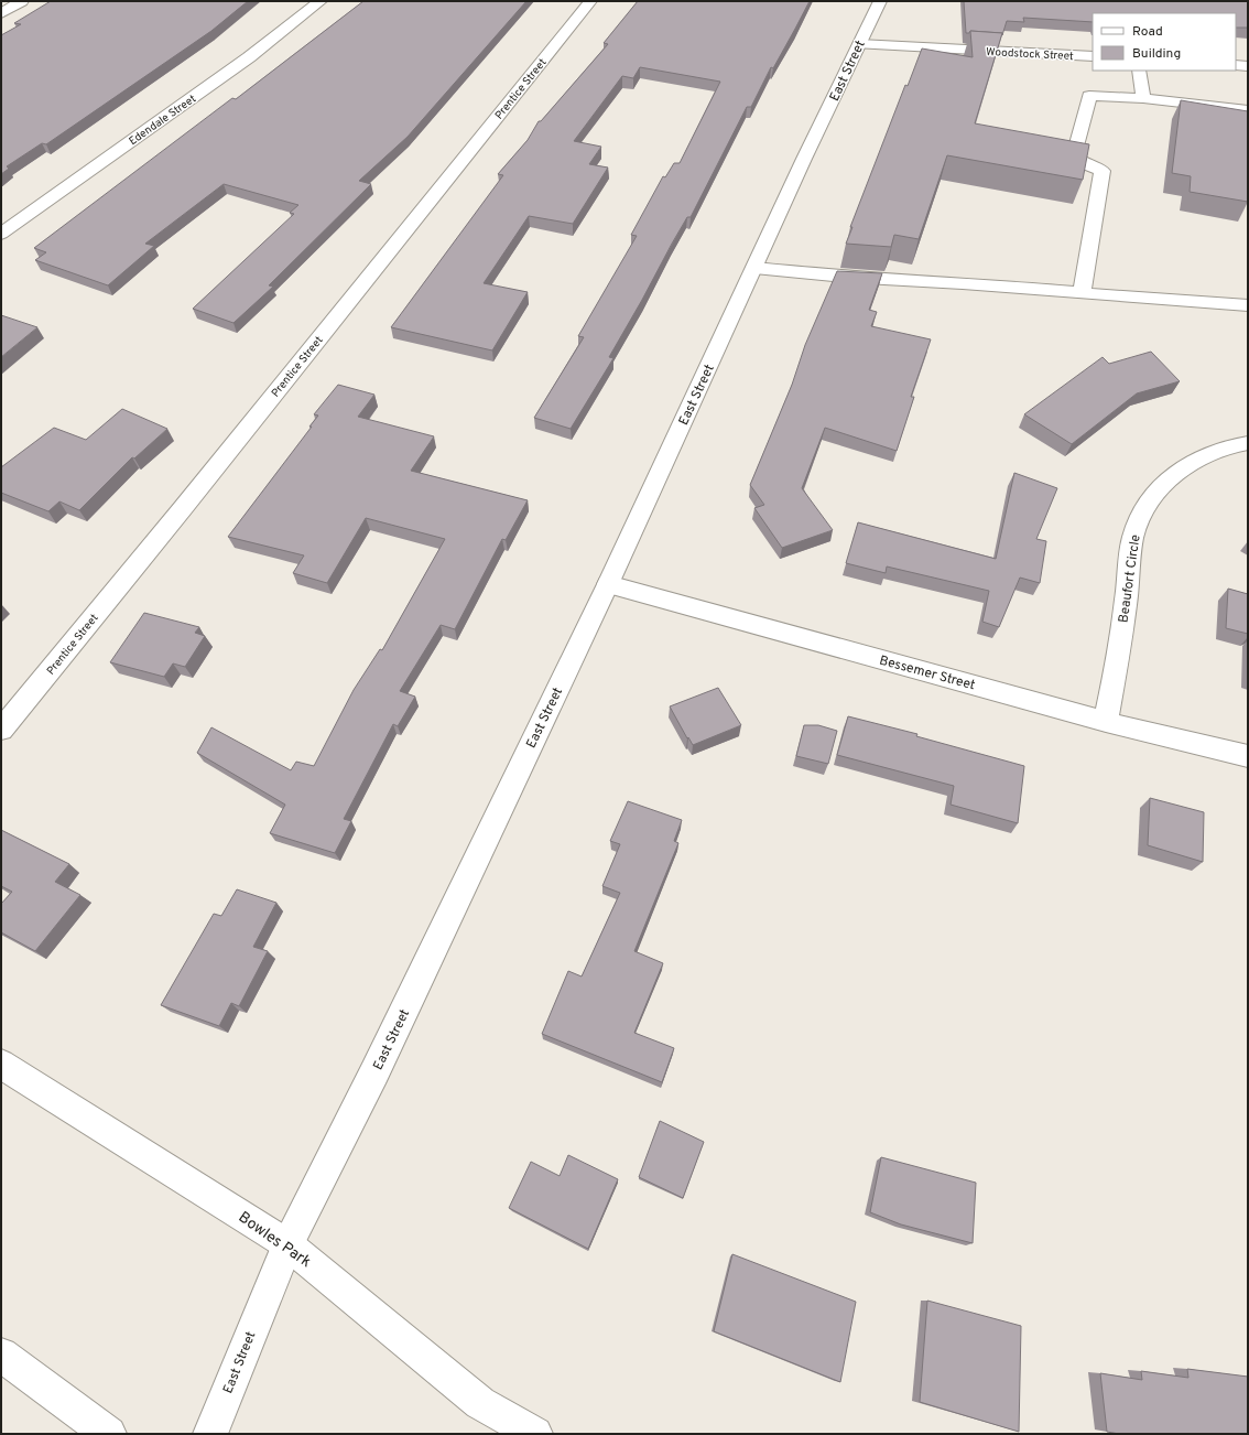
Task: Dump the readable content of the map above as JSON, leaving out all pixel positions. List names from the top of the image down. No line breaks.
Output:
{"streets":{"street":["Woodstock Street","East Street","Prentice Street","Edendale Street","Beaufort Circle","Bessemer Street","Bowles Park"]},"crossings":[["Woodstock Street","East Street"],["East Street","Bessemer Street"],["East Street","Bowles Park"],["Beaufort Circle","Bessemer Street"]],"legend":["Road","Building"]}
